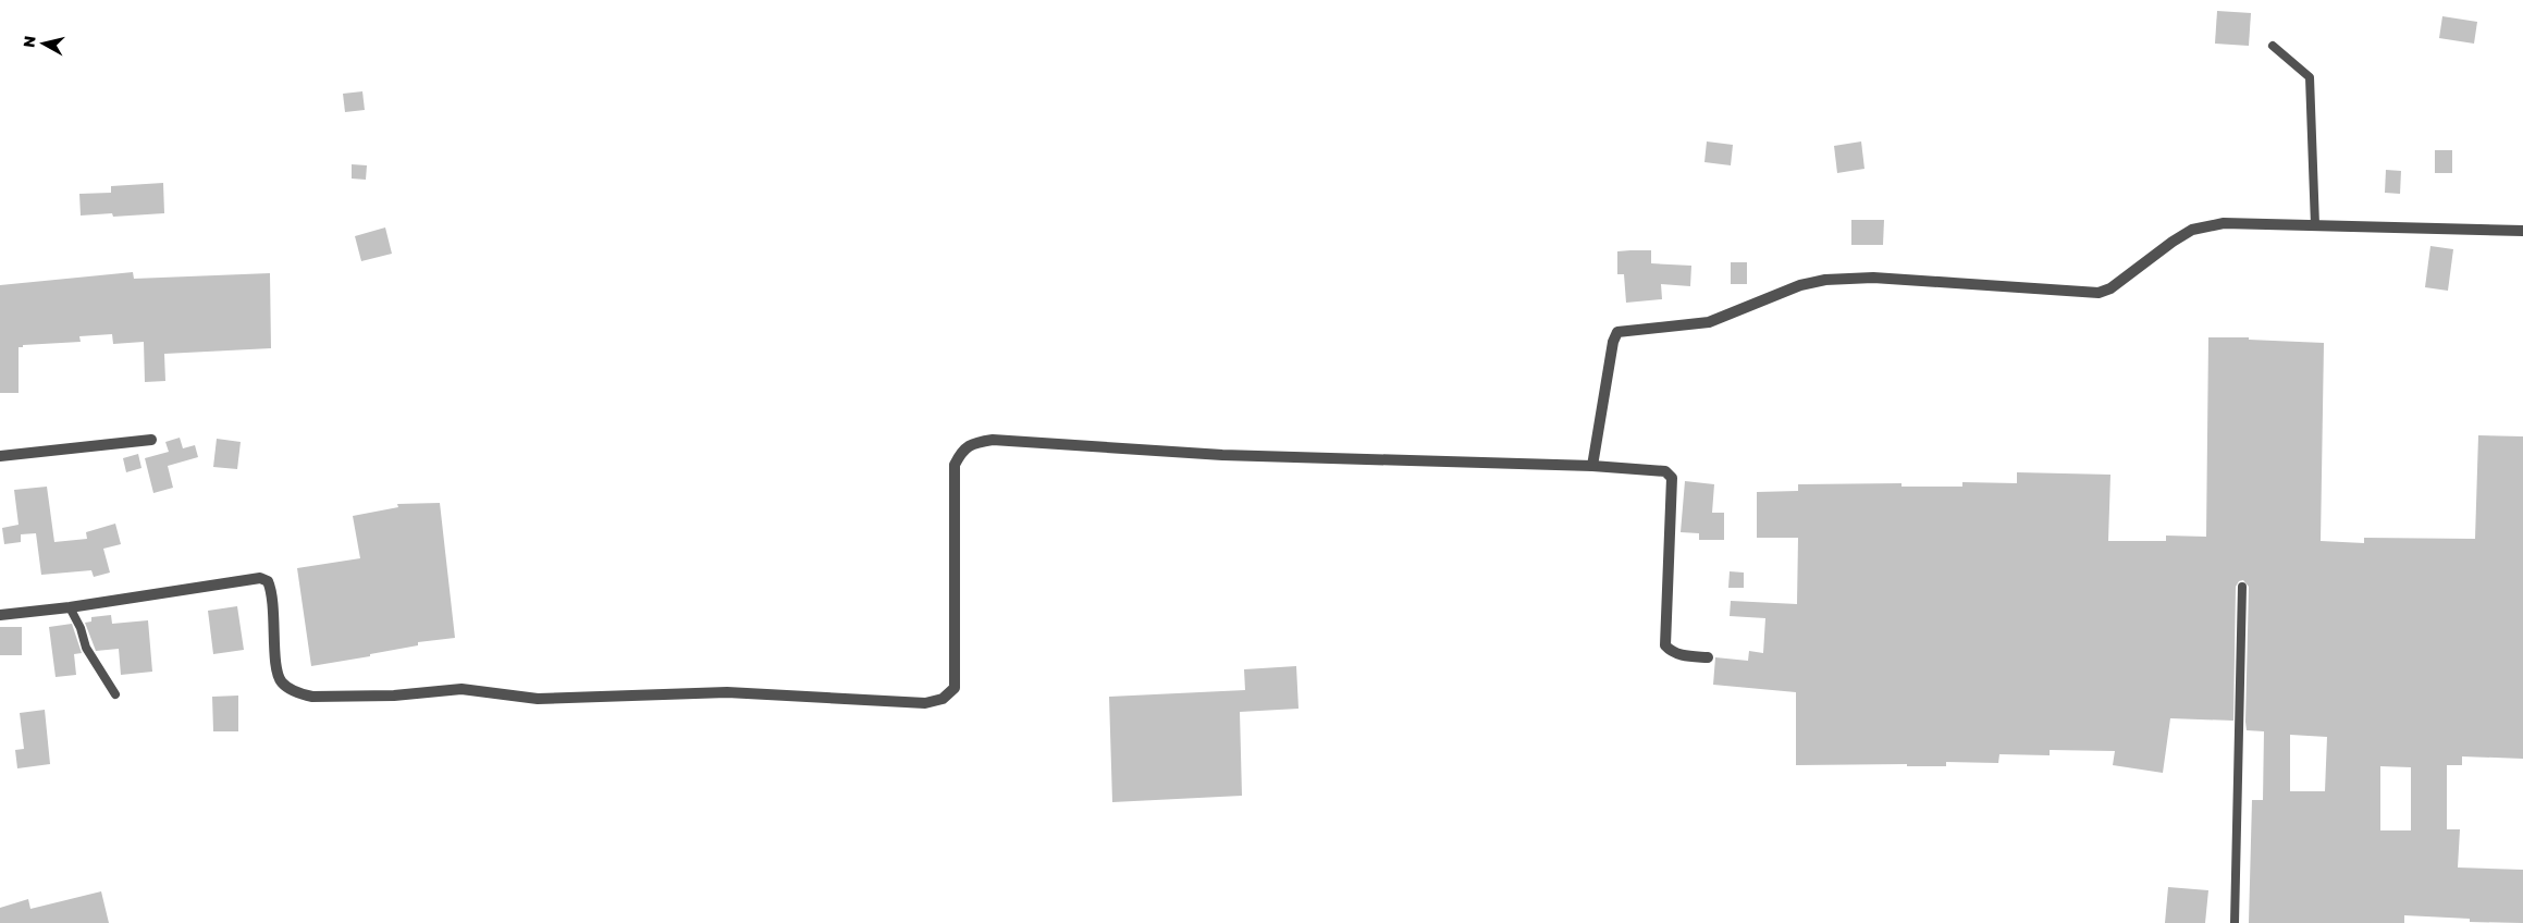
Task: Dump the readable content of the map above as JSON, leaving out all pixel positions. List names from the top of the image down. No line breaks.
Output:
{"north":"left"}
